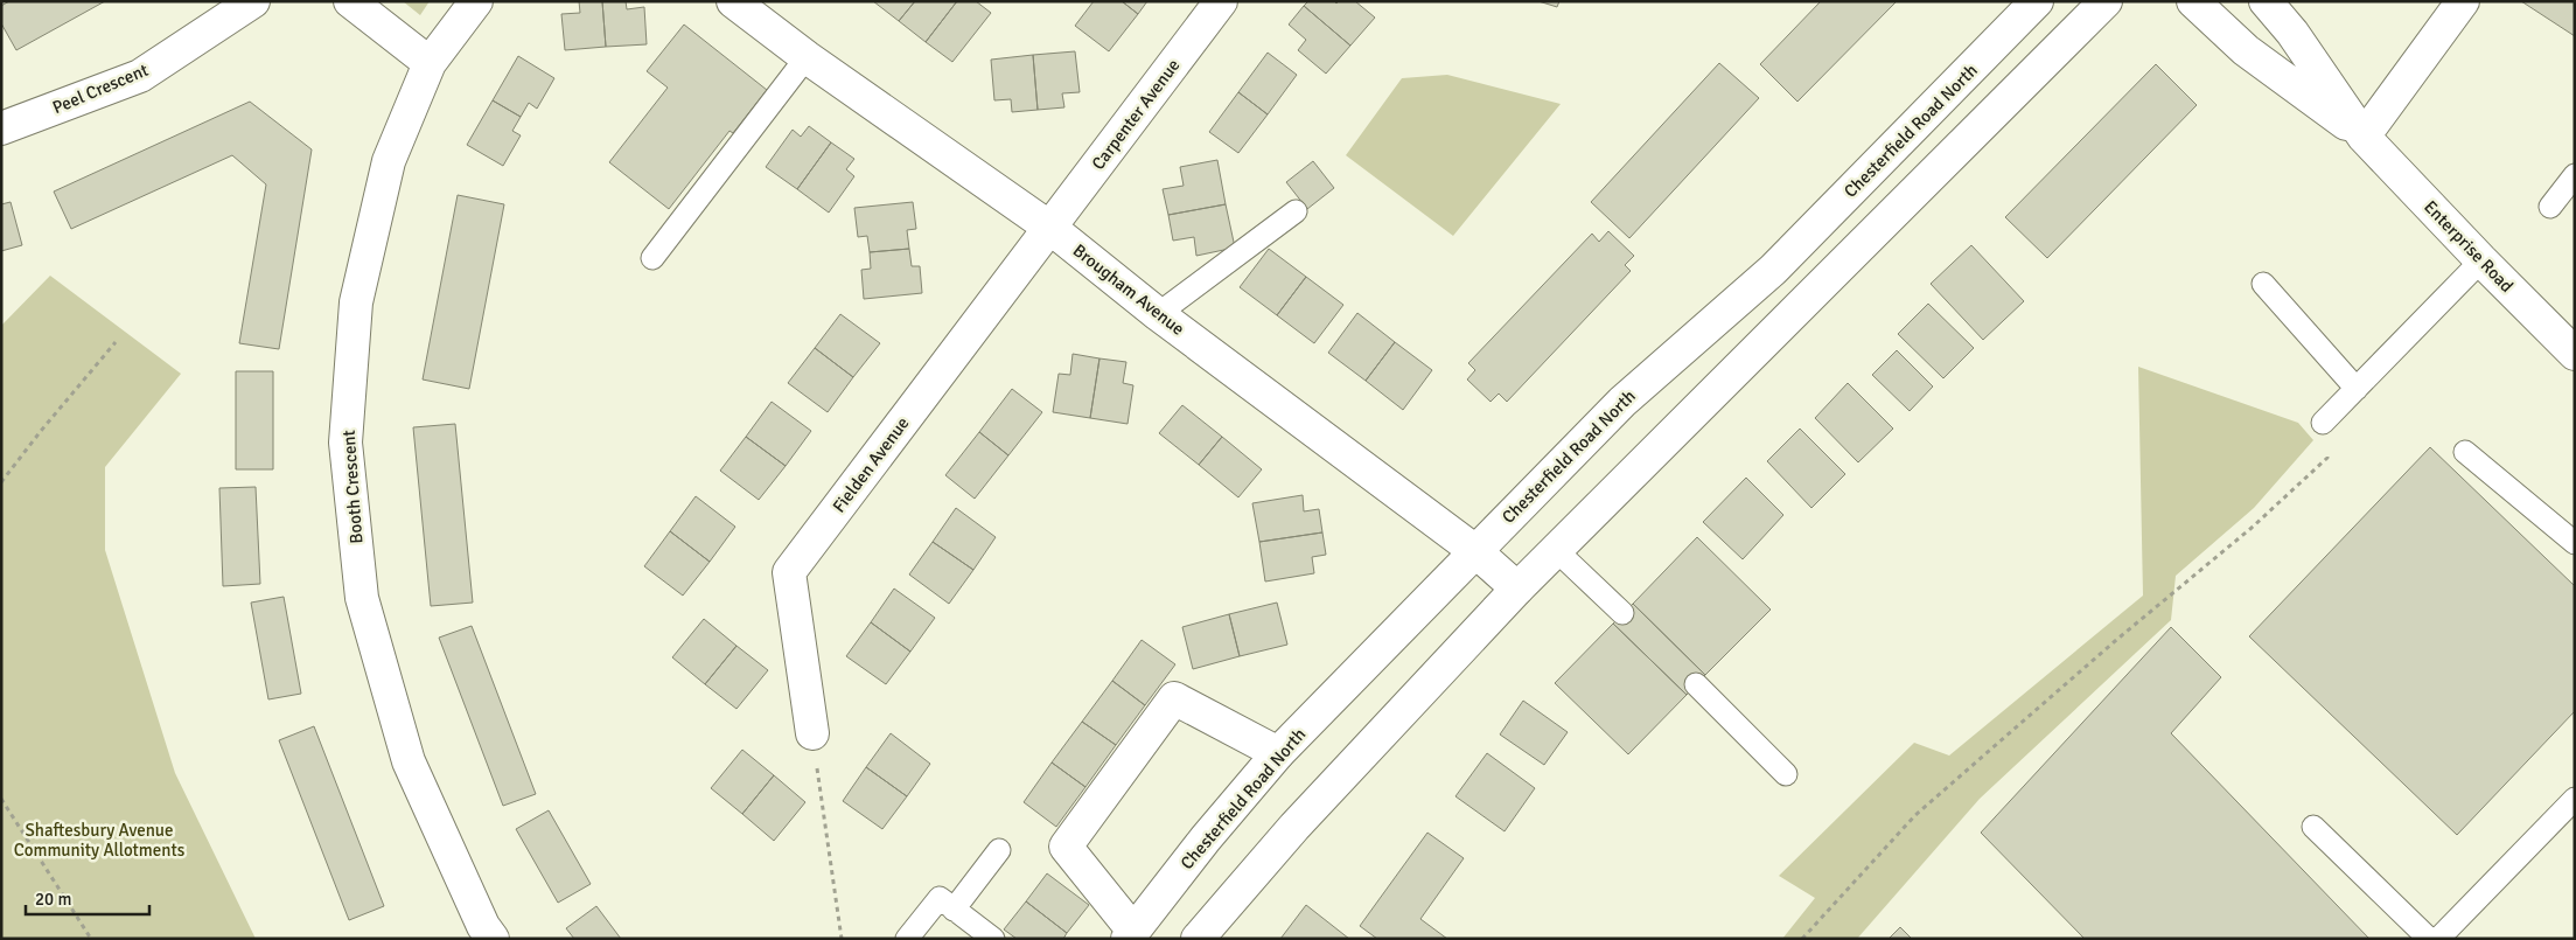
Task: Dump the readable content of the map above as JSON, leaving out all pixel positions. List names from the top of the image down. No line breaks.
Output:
{"streets":{"street":["Peel Crescent","Carpenter Avenue","Chesterfield Road North","Enterprise Road","Brougham Avenue","Fielden Avenue","Booth Crescent"]},"crossings":[["Carpenter Avenue","Brougham Avenue"],["Carpenter Avenue","Fielden Avenue"],["Chesterfield Road North","Brougham Avenue"],["Brougham Avenue","Fielden Avenue"]],"parks":["Shaftesbury Avenue Community Allotments"],"scale_bar":"20 m"}
